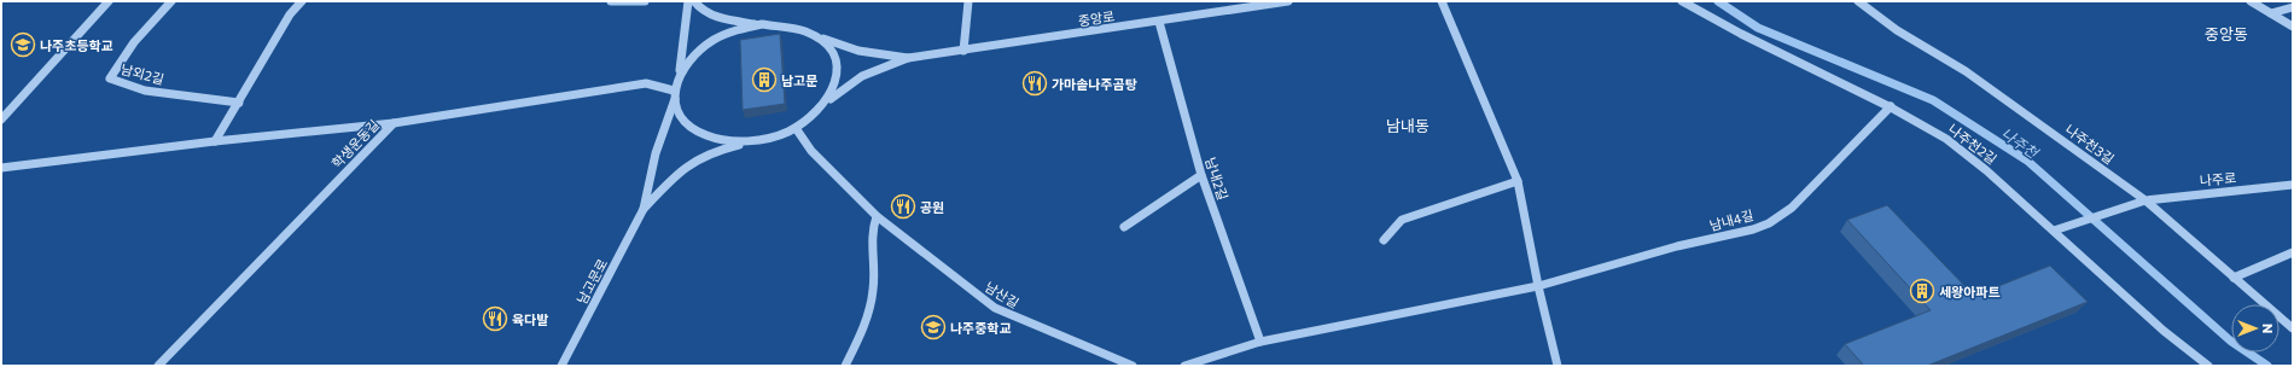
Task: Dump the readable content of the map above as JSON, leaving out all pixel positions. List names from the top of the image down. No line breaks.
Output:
{"streets":{"street":["중앙로","남외2길","학생운동길","나주천2길","나주천3길","남내2길","나주로","남내4길","남고문로","남산길"]},"crossings":[["중앙로","남내2길"],["학생운동길","남산길"],["나주천2길","나주로"],["나주천2길","남내4길"],["나주천3길","나주로"],["남내2길","남내4길"]],"districts":["중앙동","남내동"],"water":["나주천"],"places":{"school or university":["나주초등학교","나주중학교"],"building":["남고문","세왕아파트"],"restaurant":["가마솥나주곰탕","공원","육다발"]},"north":"right"}
